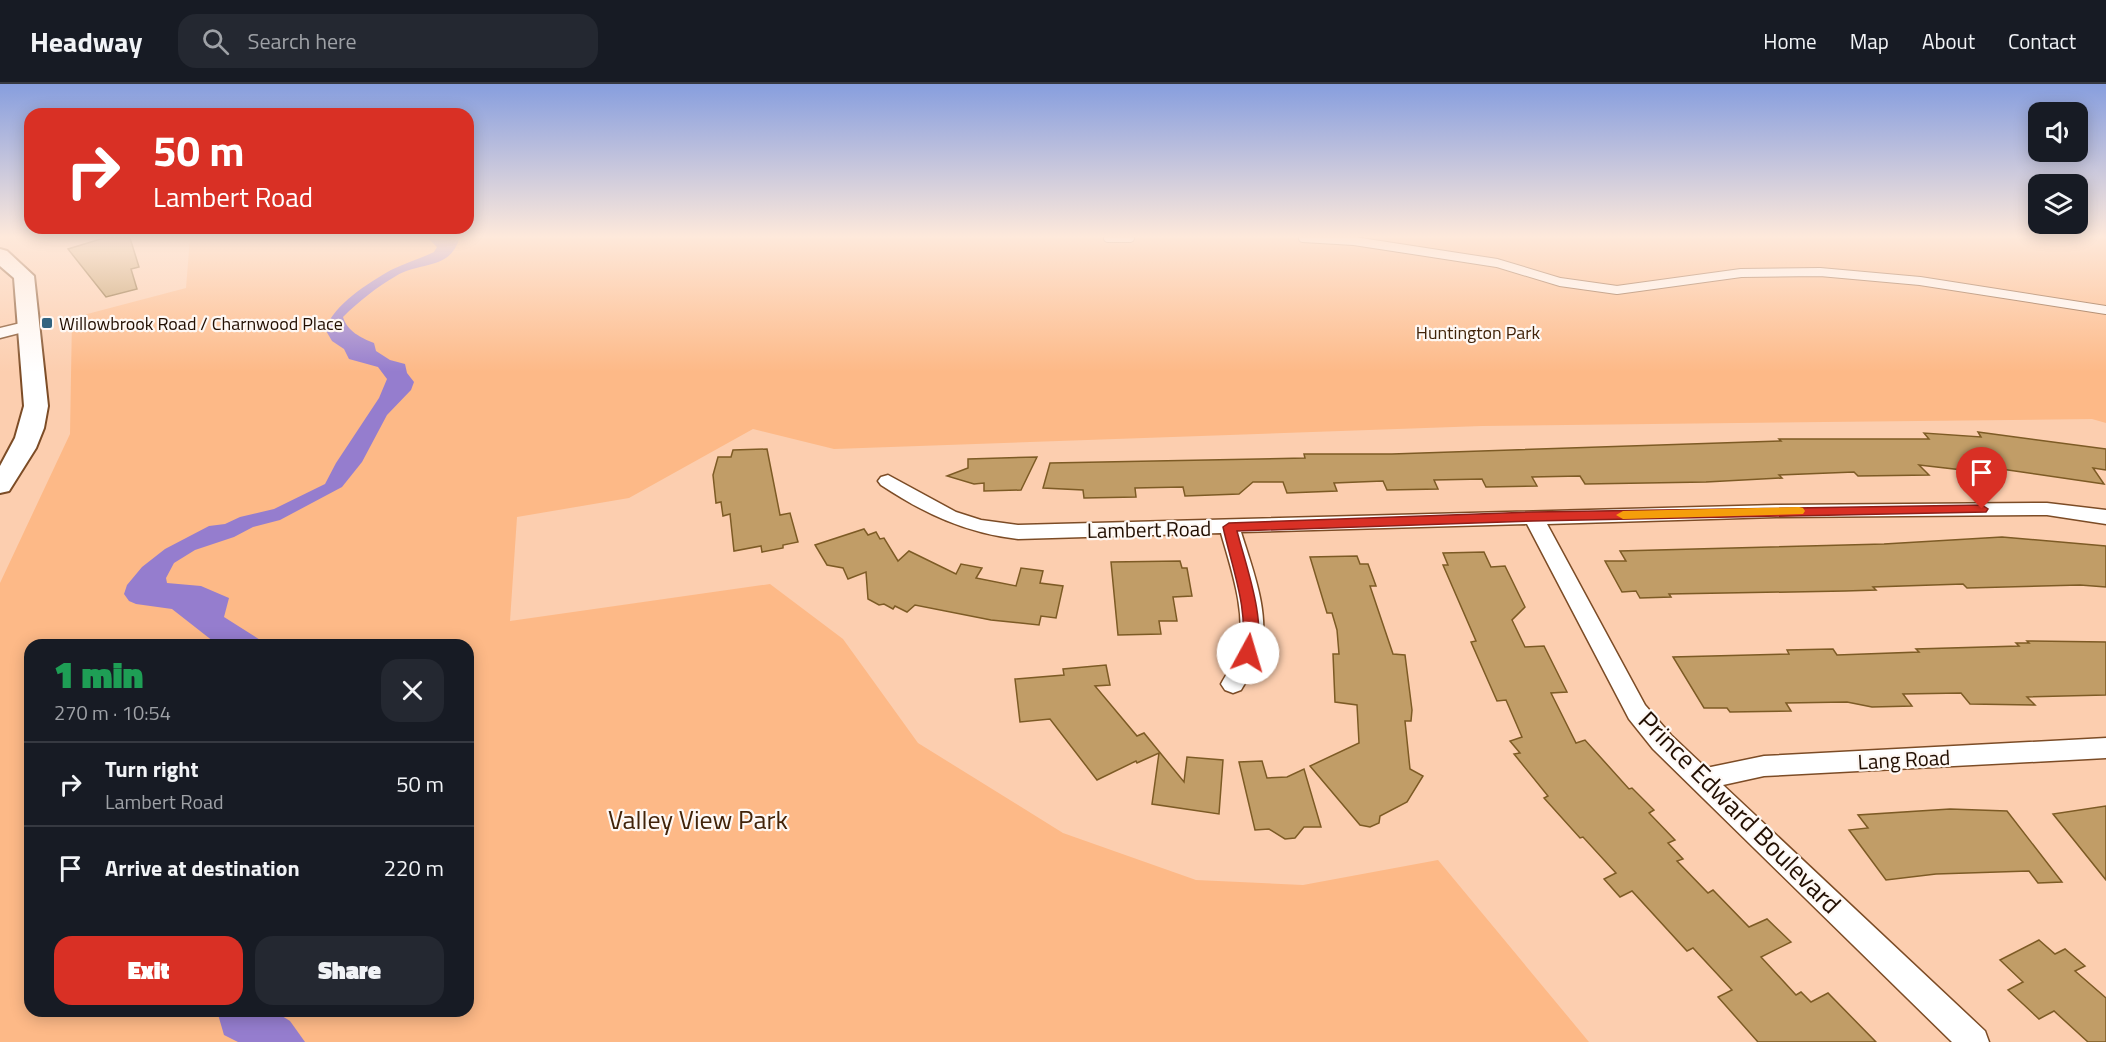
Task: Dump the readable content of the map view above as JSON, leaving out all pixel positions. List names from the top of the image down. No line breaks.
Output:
{"streets":{"street":["Lambert Road","Lang Road","Prince Edward Boulevard"]},"crossings":[["Lambert Road","Prince Edward Boulevard"],["Lang Road","Prince Edward Boulevard"]],"parks":["Huntington Park","Valley View Park"],"places":{"transit":["Willowbrook Road / Charnwood Place"]},"page":{"header":"Headway","search":"Search here","nav":["Home","Map","About","Contact"],"turn":["50 m","Lambert Road"],"heading":["1 min","270 m · 10:54"],"list":[{"name":"Turn right","note":"Lambert Road","value":"50 m"},{"name":"Arrive at destination","value":"220 m"}],"buttons":["Exit","Share"]}}
